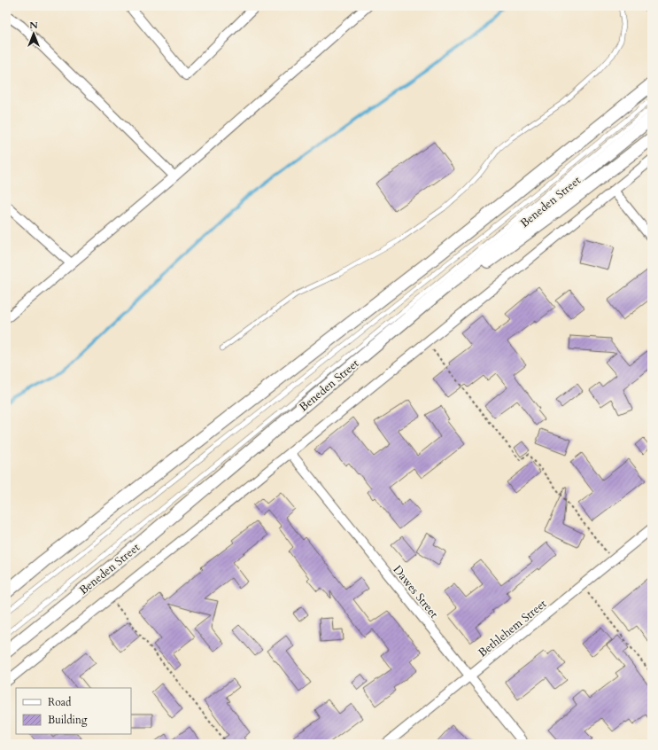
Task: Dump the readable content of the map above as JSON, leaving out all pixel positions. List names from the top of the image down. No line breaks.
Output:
{"streets":{"main road":["Beneden Street"],"street":["Dawes Street","Bethlehem Street"]},"crossings":[["Beneden Street","Dawes Street"],["Dawes Street","Bethlehem Street"]],"legend":["Road","Building"],"north":"top"}
